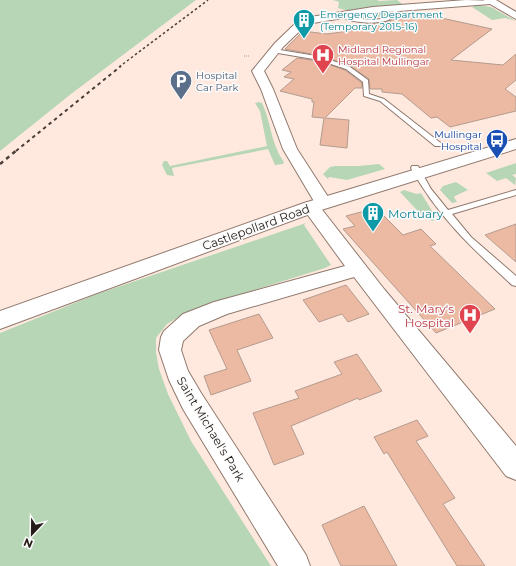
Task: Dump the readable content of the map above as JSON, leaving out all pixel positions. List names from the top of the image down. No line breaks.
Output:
{"streets":{"main road":["Castlepollard Road"],"street":["Saint Michael's Park"]},"places":{"building":["Emergency Department (Temporary 2015-16)","Mortuary"],"hospital":["Midland Regional Hospital Mullingar","St. Mary's Hospital"],"parking":["Hospital Car Park"],"bus stop":["Mullingar Hospital"]},"north":"bottom"}
